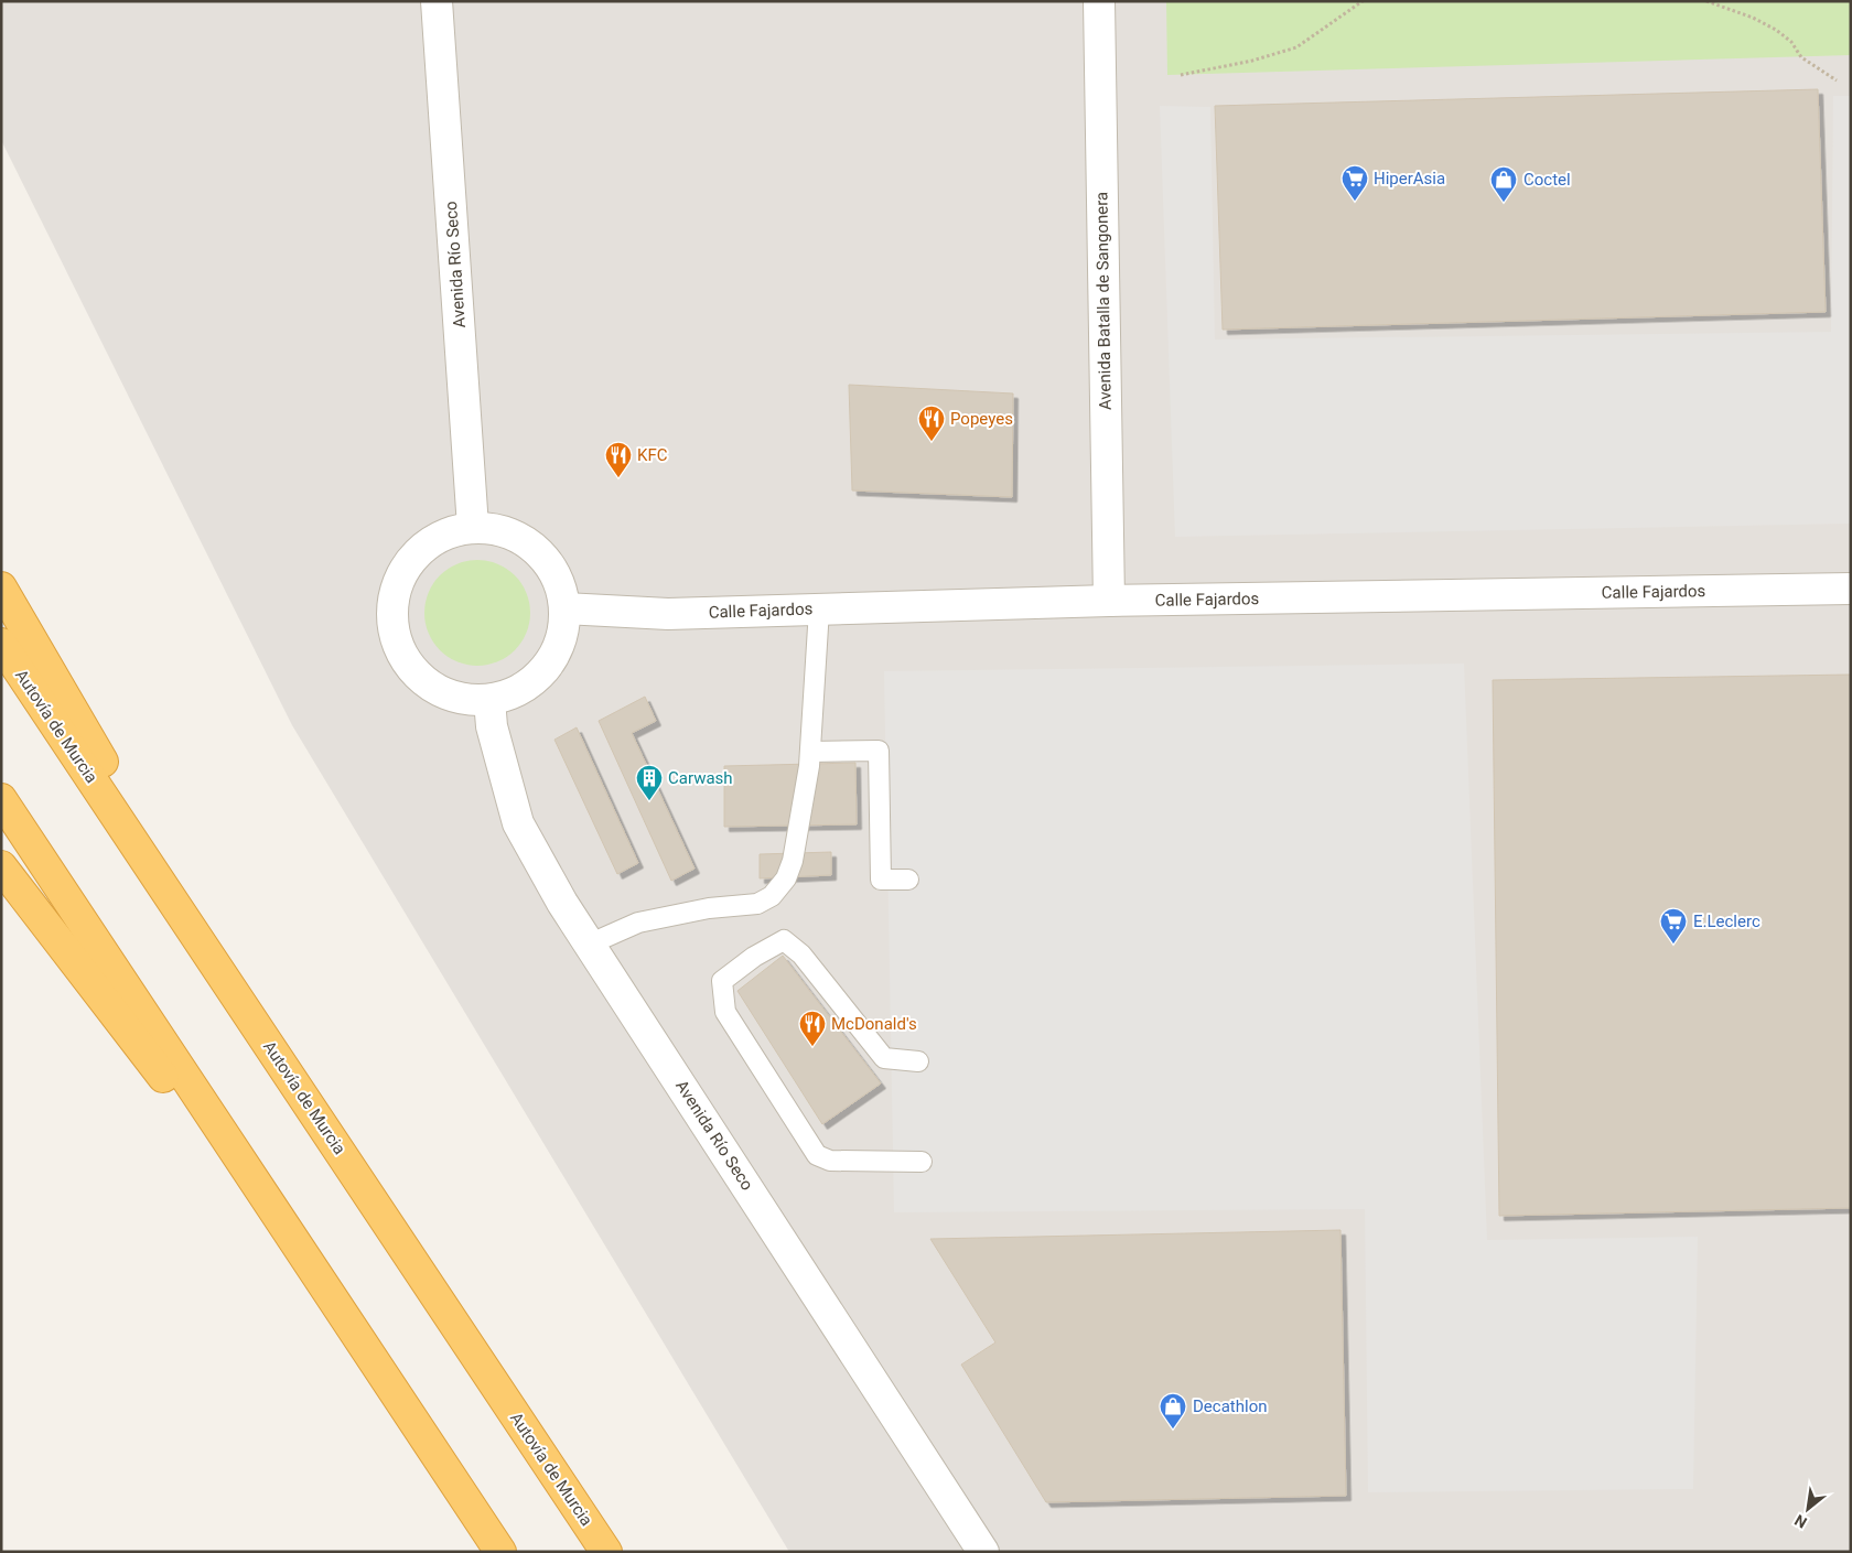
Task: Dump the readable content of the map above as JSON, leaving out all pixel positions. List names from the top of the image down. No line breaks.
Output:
{"streets":{"highway":["Autovía de Murcia"],"street":["Avenida Río Seco","Avenida Batalla de Sangonera","Calle Fajardos"]},"crossings":[["Avenida Río Seco","Calle Fajardos"],["Avenida Batalla de Sangonera","Calle Fajardos"]],"places":{"supermarket":["HiperAsia","E.Leclerc"],"shop":["Coctel","Decathlon"],"restaurant":["Popeyes","KFC","McDonald's"],"building":["Carwash"]},"north":"bottom left"}
